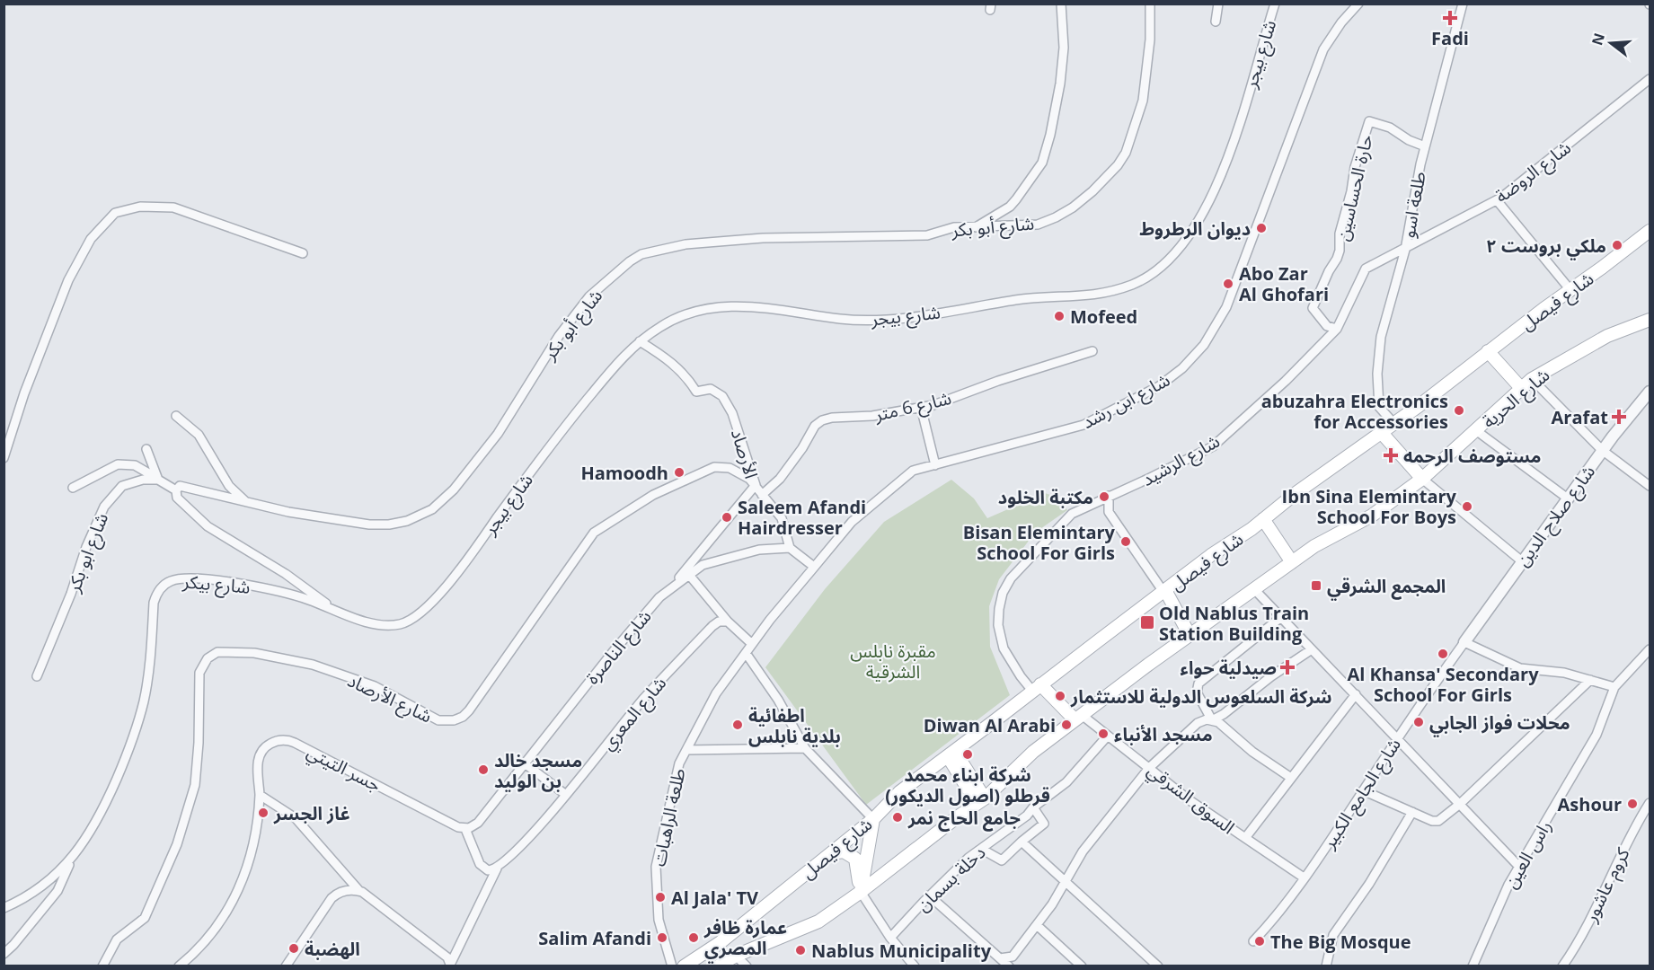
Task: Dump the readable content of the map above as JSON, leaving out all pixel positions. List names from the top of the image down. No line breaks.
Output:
{"streets":{"main road":["شارع فيصل","شارع الحرية"],"street":["شارع بيجر","شارع الروضة","حارة الحساسين","طلعة اسو","شارع أبو بكر","شارع ابن رشد","شارع 6 متر","الأرصاد","شارع الرشيد","شارع صلاح الدين","شارع ابو بكر","شارع بيكر","شارع الناصرة","شارع الأرصاد","شارع المعري","جسر التيتي","شارع الجامع الكبير","السوق الشرقي","طلعة الراهبات","راس العين","دخلة بسمان","كروم عاشور"]},"crossings":[["شارع بيجر","الأرصاد"],["شارع بيجر","شارع بيكر"],["شارع الروضة","طلعة اسو"],["شارع الروضة","شارع الرشيد"],["حارة الحساسين","طلعة اسو"],["حارة الحساسين","شارع الرشيد"],["طلعة اسو","شارع فيصل"],["طلعة اسو","شارع الرشيد"],["شارع فيصل","شارع الرشيد"],["شارع الحرية","السوق الشرقي"],["شارع ابن رشد","طلعة الراهبات"],["شارع 6 متر","شارع الأرصاد"],["الأرصاد","شارع الناصرة"],["الأرصاد","شارع الأرصاد"],["شارع صلاح الدين","شارع الجامع الكبير"],["شارع الناصرة","شارع الأرصاد"],["شارع الناصرة","جسر التيتي"],["شارع الجامع الكبير","السوق الشرقي"],["السوق الشرقي","دخلة بسمان"]],"parks":["مقبرة نابلس الشرقية"],"places":{"health":["Fadi","Arafat","مستوصف الرحمه","صيدلية حواء"],"other":["ديوان الرطروط","ملكي بروست ٢","Abo Zar Al Ghofari","Mofeed","abuzahra Electronics for Accessories","Hamoodh","مكتبة الخلود","Ibn Sina Elemintary School For Boys","Saleem Afandi Hairdresser","Bisan Elemintary School For Girls","Al Khansa' Secondary School For Girls","شركة السلعوس الدولية للاستثمار","محلات فواز الجابي","اطفائية بلدية نابلس","Diwan Al Arabi","مسجد الأنباء","شركة ابناء محمد قرطلو (اصول الديكور)","مسجد خالد بن الوليد","Ashour","غاز الجسر","جامع الحاج نمر","Al Jala' TV","Salim Afandi","عمارة ظافر المصري","The Big Mosque","الهضبة","Nablus Municipality"],"transit":["المجمع الشرقي","Old Nablus Train Station Building"]},"north":"left"}
